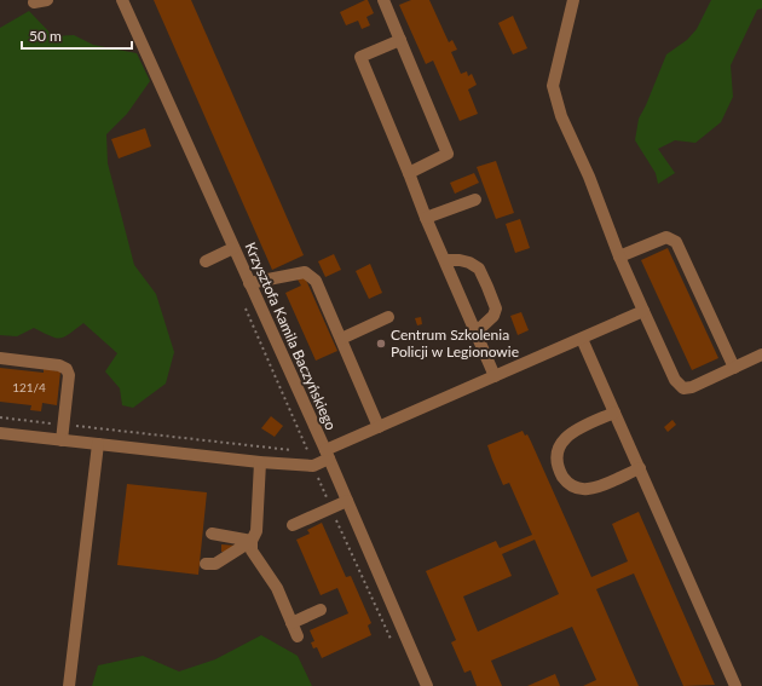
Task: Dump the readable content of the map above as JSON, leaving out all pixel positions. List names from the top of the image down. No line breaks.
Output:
{"streets":{"lane":["Krzysztofa Kamila Baczyńskiego"]},"places":["Centrum Szkolenia Policji w Legionowie"],"house_numbers":["121/4"],"scale_bar":"50 m"}
